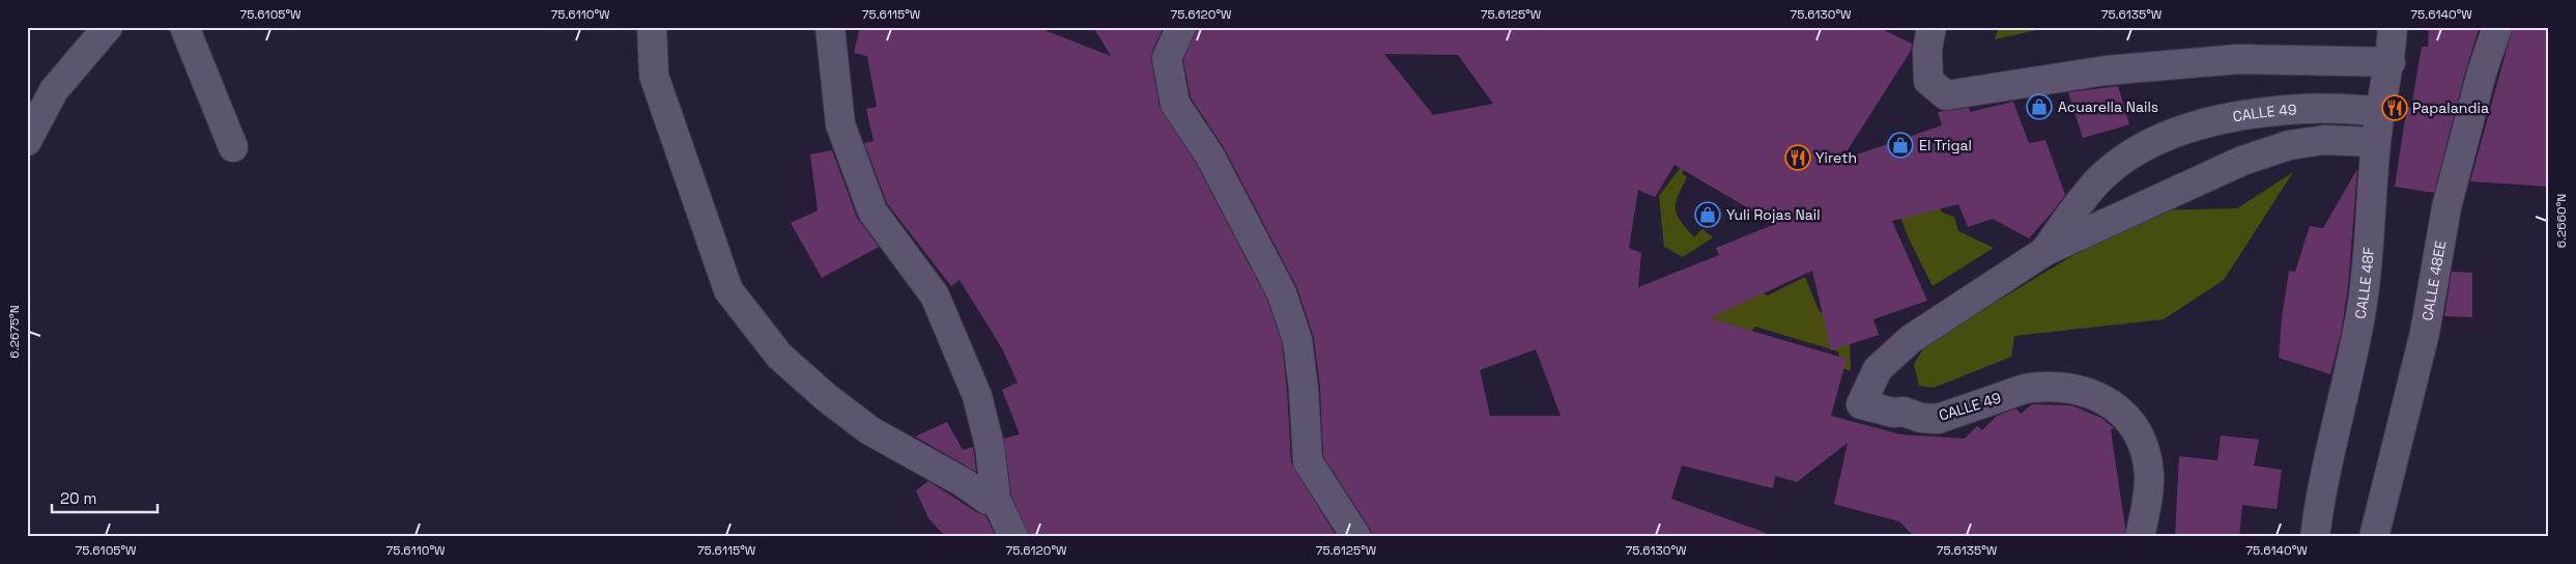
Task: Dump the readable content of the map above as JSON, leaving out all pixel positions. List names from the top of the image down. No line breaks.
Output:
{"streets":{"street":["CALLE 49","CALLE 48EE","CALLE 48F"]},"crossings":[["CALLE 49","CALLE 48F"]],"places":{"shop":["Acuarella Nails","El Trigal","Yuli Rojas Nail"],"restaurant":["Papalandia","Yireth"]},"scale_bar":"20 m","coordinates":["75.6105°W","75.6110°W","75.6115°W","75.6120°W","75.6125°W","75.6130°W","75.6135°W","75.6140°W","6.2660°N","6.2675°N"]}
